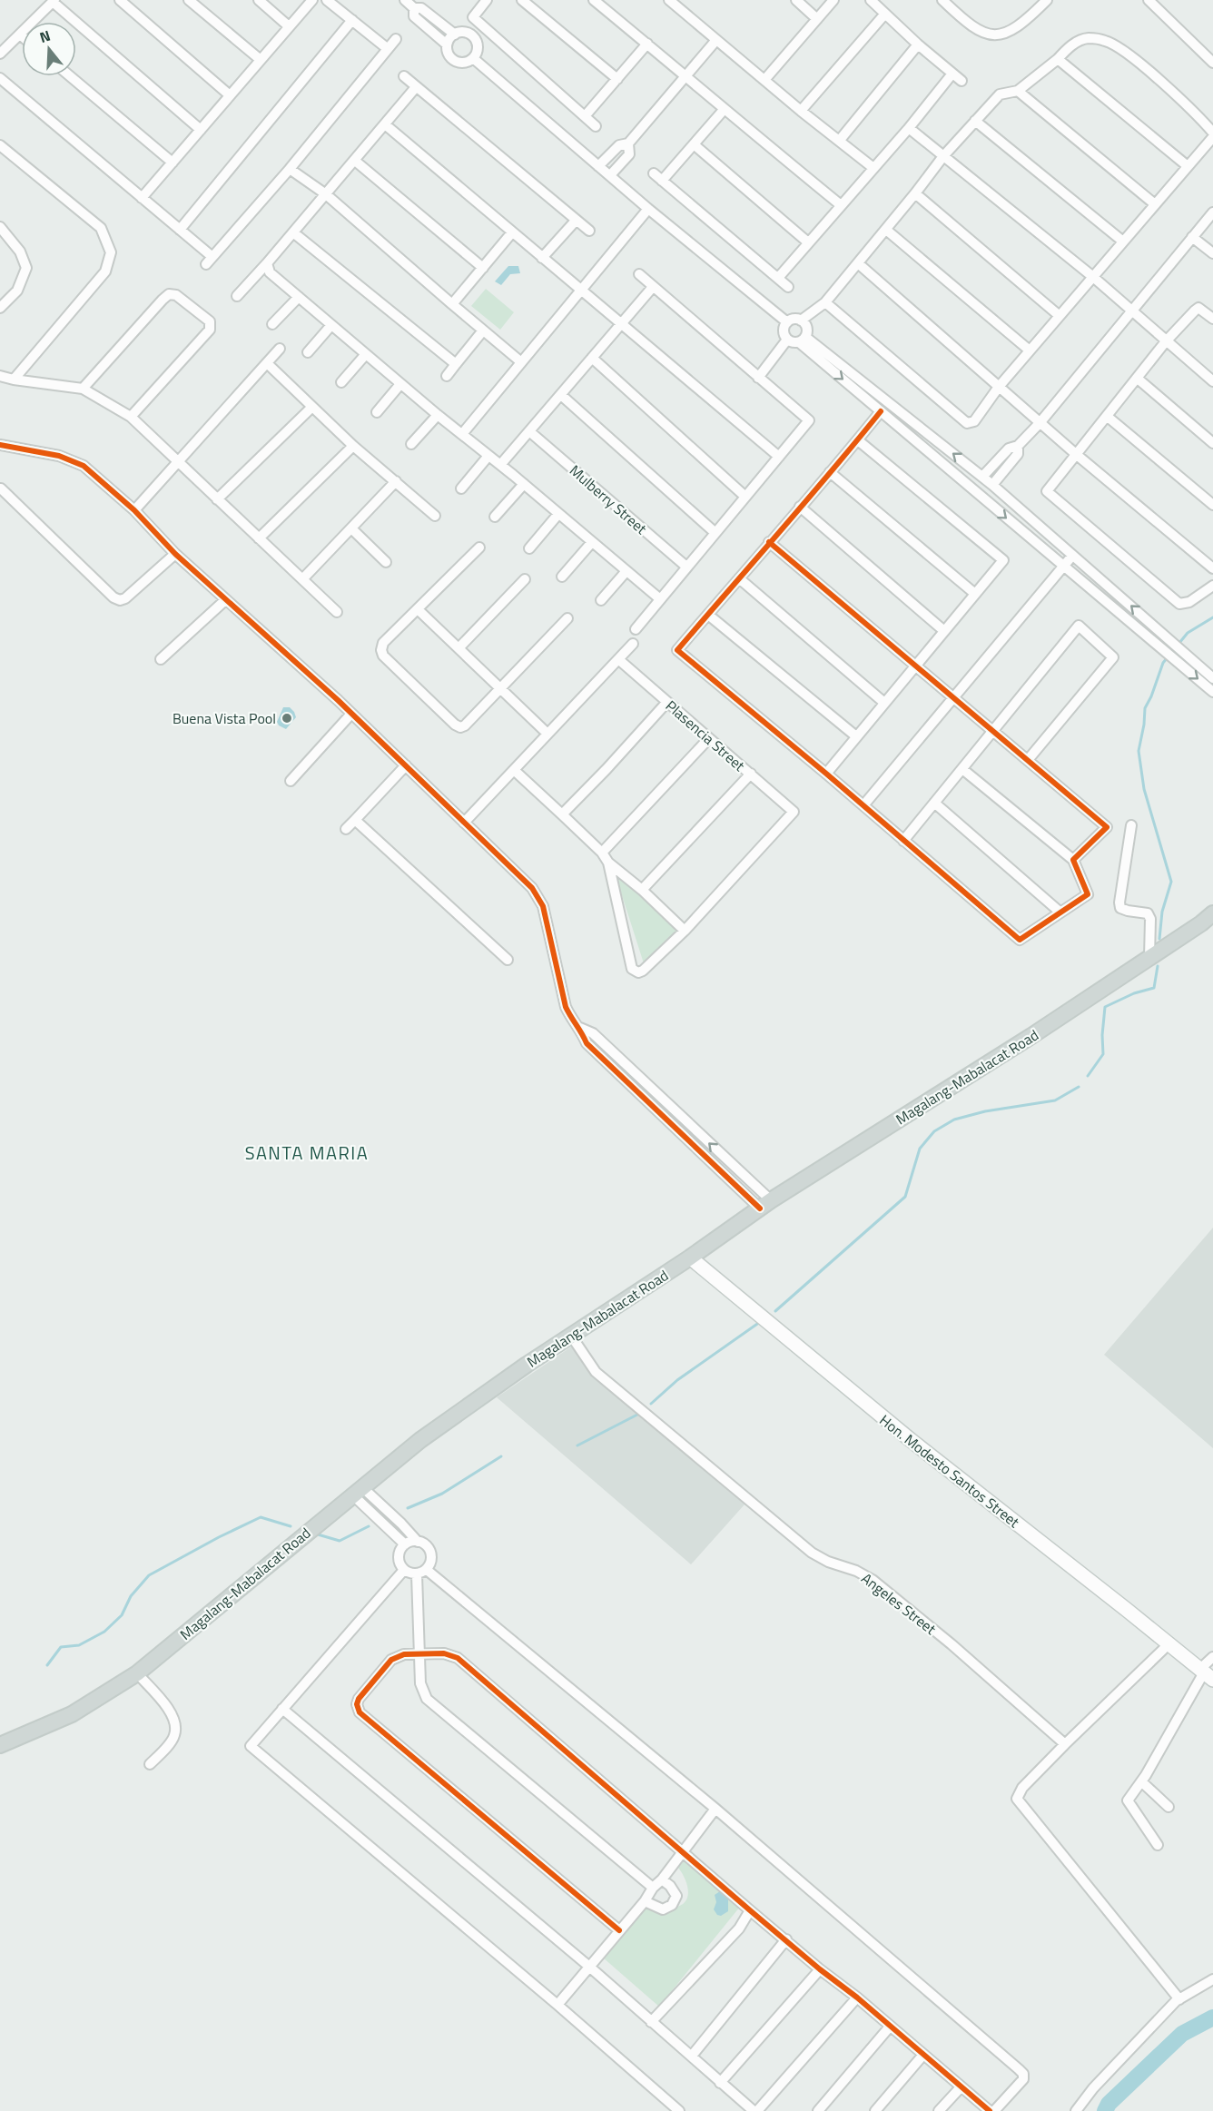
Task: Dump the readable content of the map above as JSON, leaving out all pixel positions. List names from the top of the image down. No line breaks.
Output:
{"streets":{"main road":["Magalang-Mabalacat Road"],"street":["Mulberry Street","Plasencia Street","Hon. Modesto Santos Street","Angeles Street"]},"crossings":[["Magalang-Mabalacat Road","Hon. Modesto Santos Street"],["Magalang-Mabalacat Road","Angeles Street"]],"districts":["SANTA MARIA"],"places":["Buena Vista Pool"],"north":"top"}
